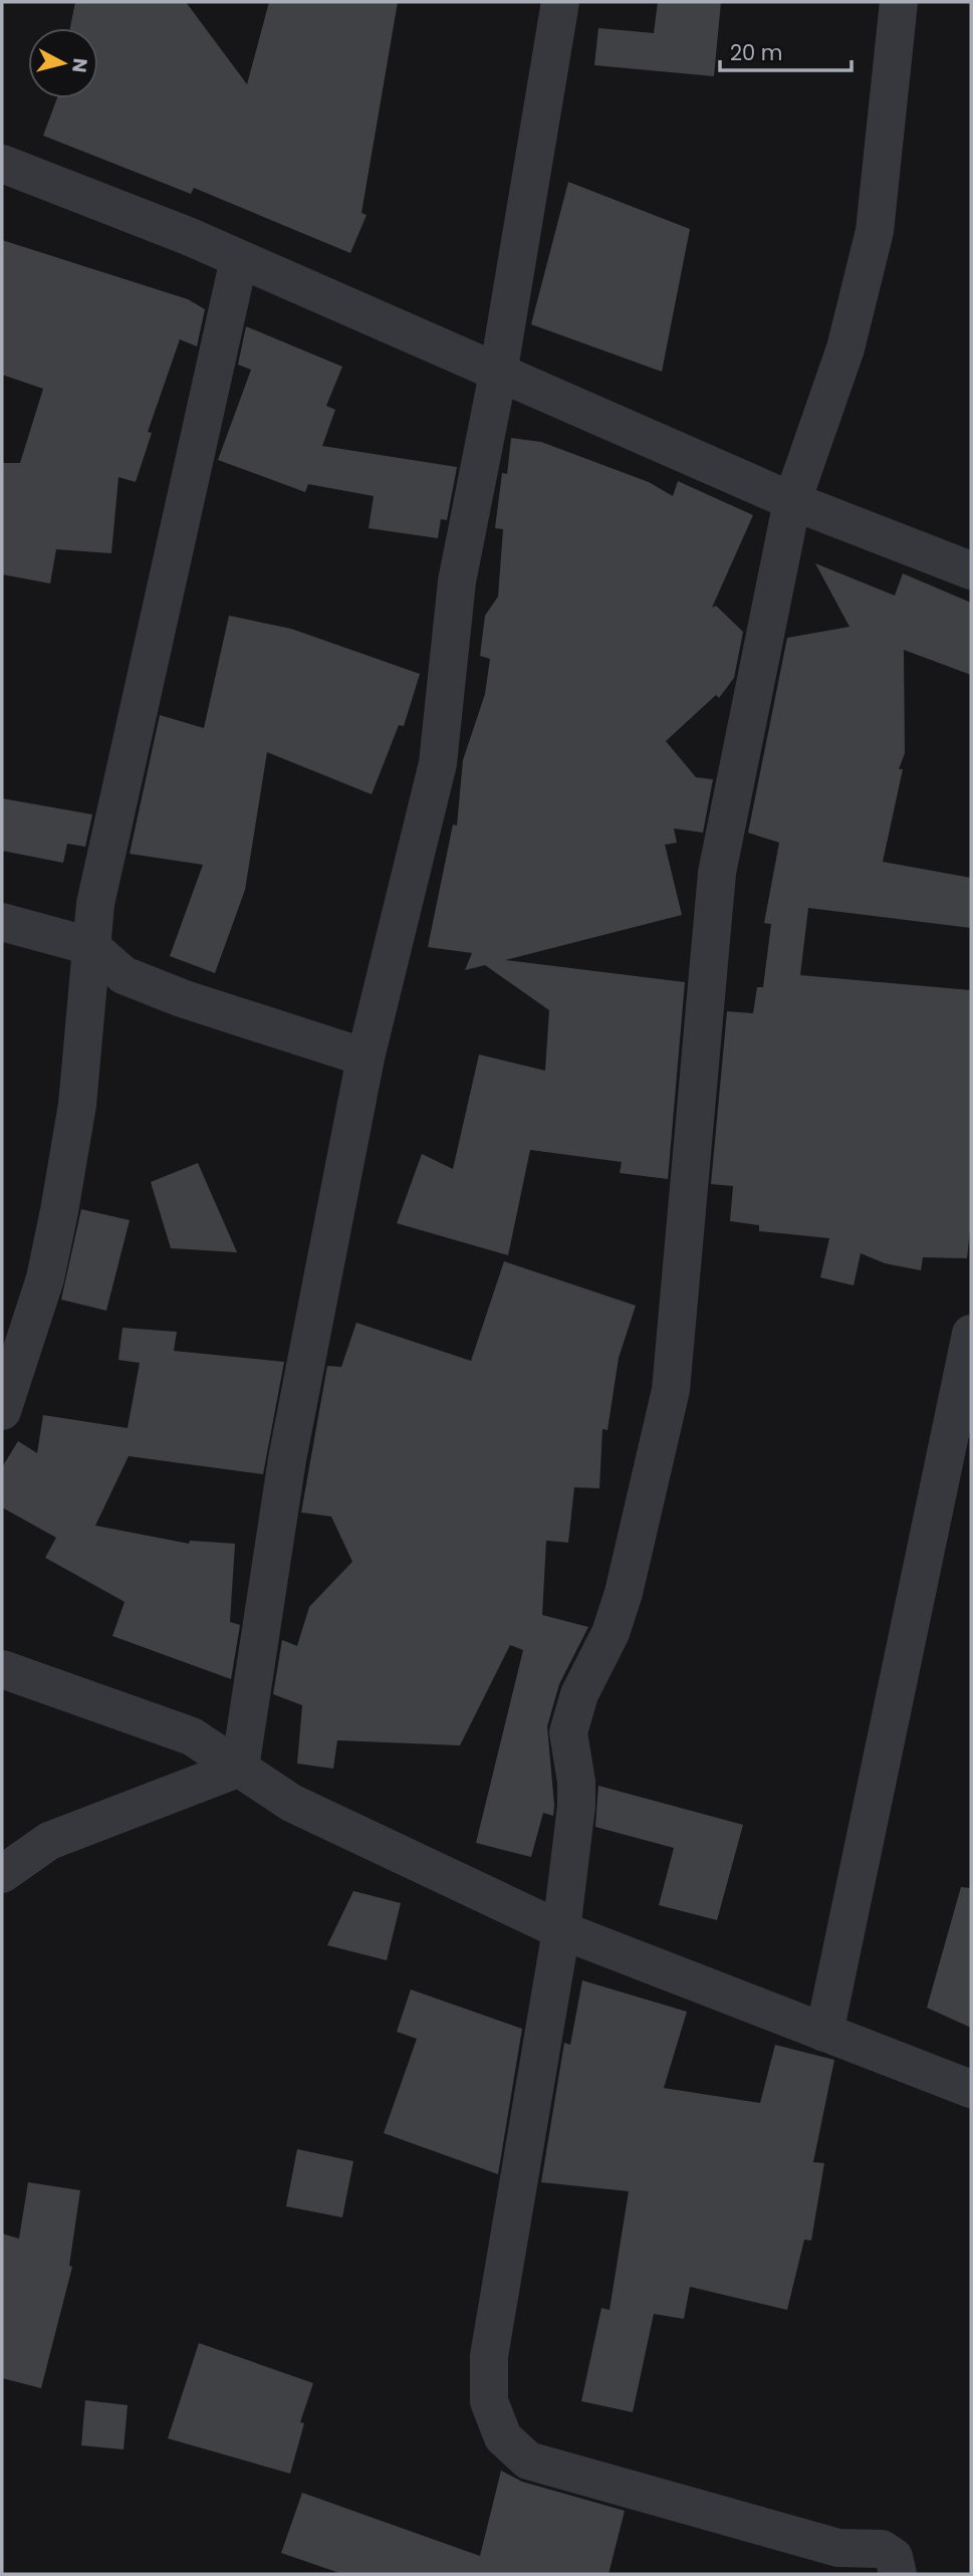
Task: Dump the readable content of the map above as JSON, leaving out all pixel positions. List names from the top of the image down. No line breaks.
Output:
{"scale_bar":"20 m","north":"right"}
